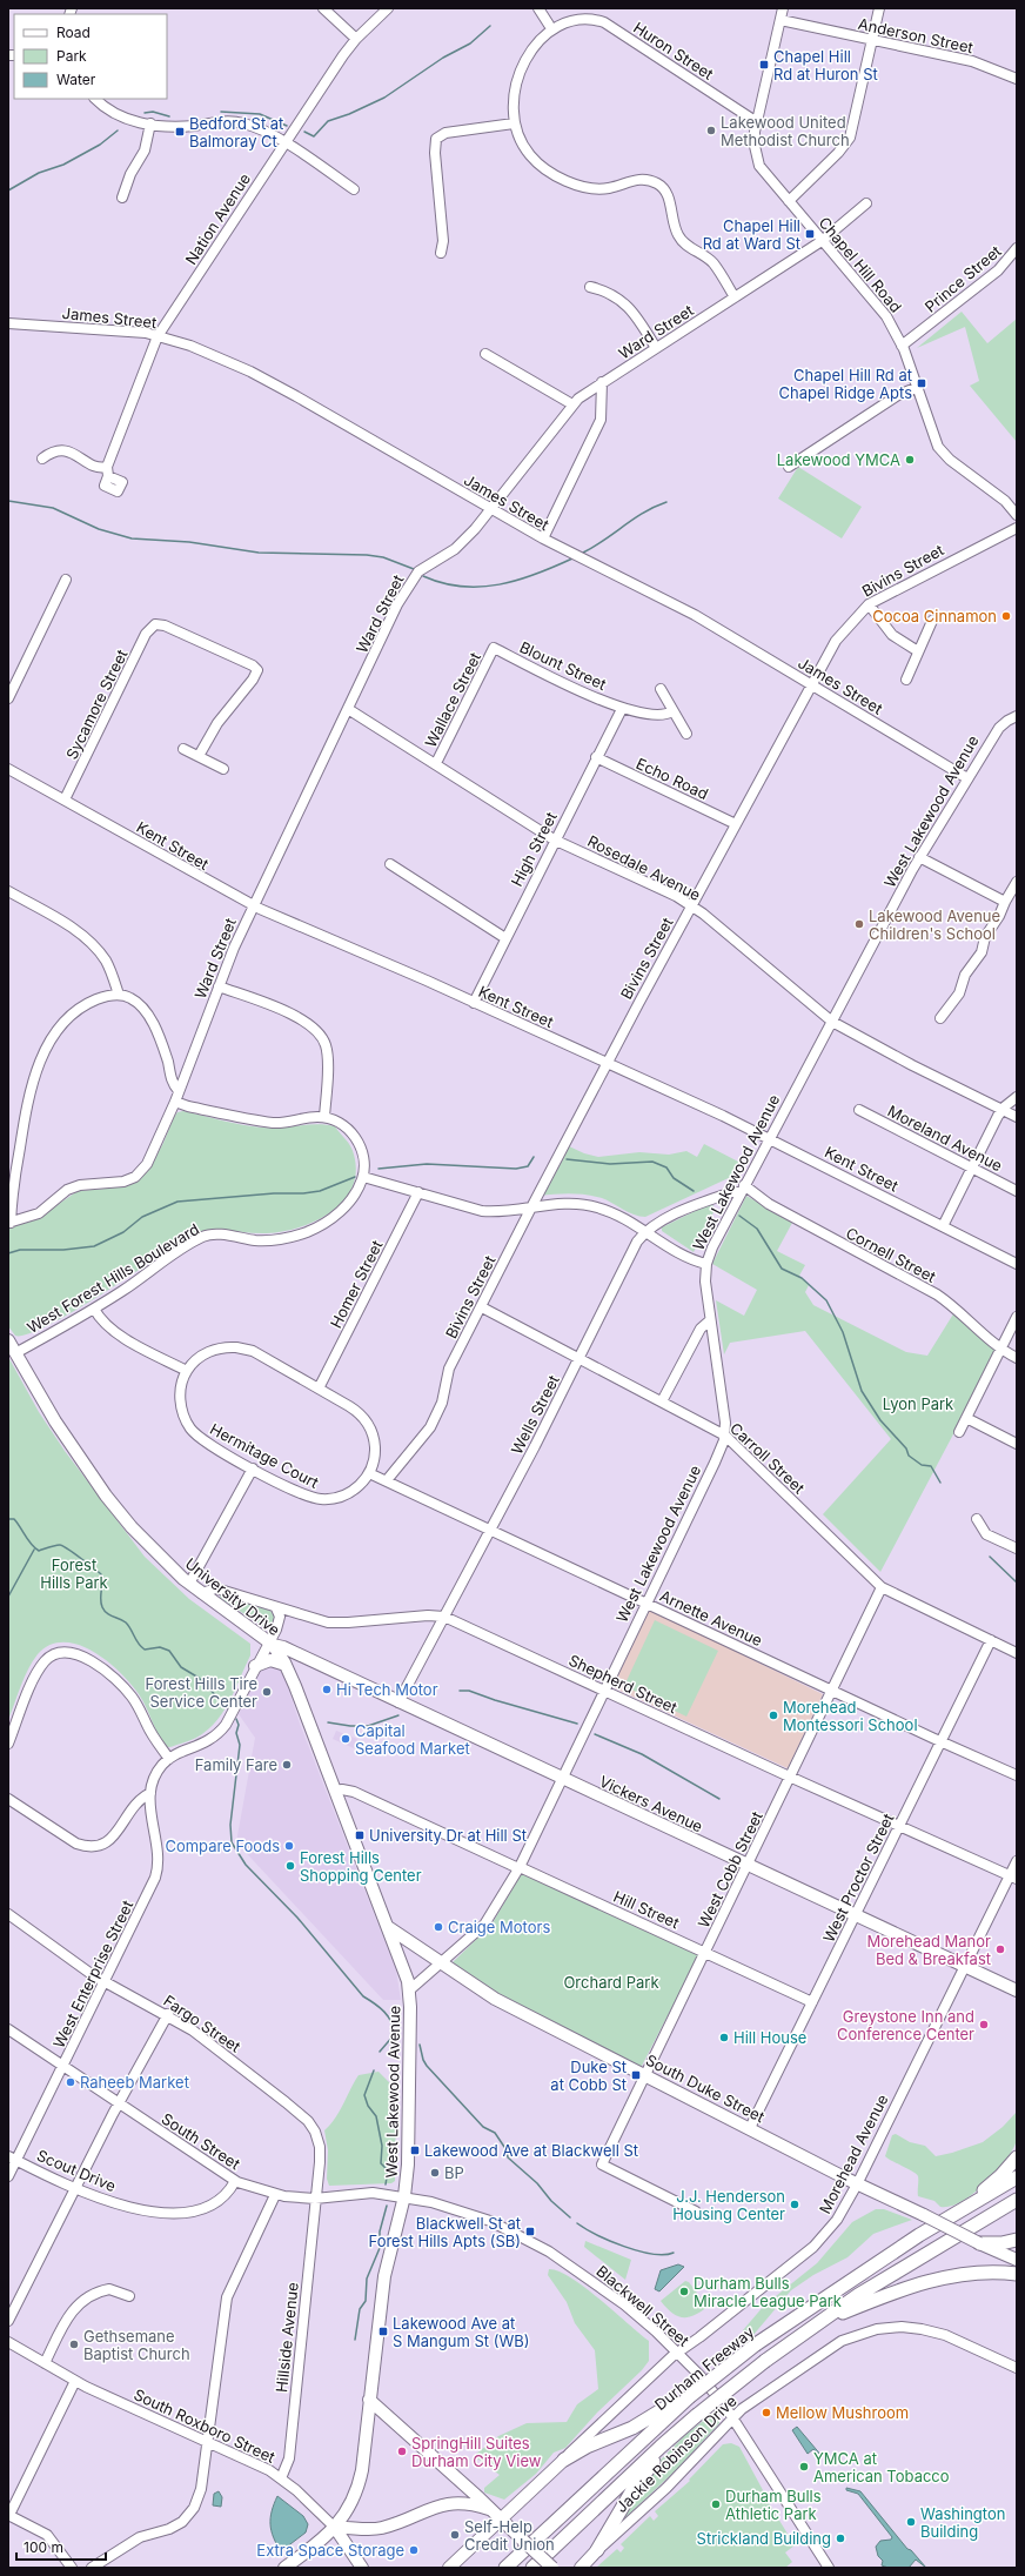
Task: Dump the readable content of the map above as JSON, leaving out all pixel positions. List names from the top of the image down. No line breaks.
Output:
{"streets":{"highway":["Durham Freeway"],"main road":["West Lakewood Avenue","University Drive","Vickers Avenue","South Duke Street","Morehead Avenue","South Roxboro Street","Jackie Robinson Drive"],"street":["Anderson Street","Huron Street","Nation Avenue","Chapel Hill Road","Prince Street","James Street","Ward Street","Bivins Street","Blount Street","Wallace Street","Sycamore Street","Echo Road","Kent Street","High Street","Rosedale Avenue","Moreland Avenue","Cornell Street","West Forest Hills Boulevard","Homer Street","Wells Street","Hermitage Court","Carroll Street","Arnette Avenue","Shepherd Street","West Cobb Street","West Proctor Street","Hill Street","West Enterprise Street","Fargo Street","South Street","Scout Drive","Blackwell Street","Hillside Avenue"]},"crossings":[["Anderson Street","Chapel Hill Road"],["Huron Street","Chapel Hill Road"],["Huron Street","Ward Street"],["Nation Avenue","James Street"],["Chapel Hill Road","Prince Street"],["Chapel Hill Road","Ward Street"],["James Street","Ward Street"],["James Street","Bivins Street"],["James Street","West Lakewood Avenue"],["Ward Street","Kent Street"],["Ward Street","Rosedale Avenue"],["Bivins Street","Echo Road"],["Bivins Street","Kent Street"],["Bivins Street","Rosedale Avenue"],["Bivins Street","Carroll Street"],["Bivins Street","Arnette Avenue"],["Blount Street","Wallace Street"],["Blount Street","High Street"],["Wallace Street","Rosedale Avenue"],["Sycamore Street","Kent Street"],["Echo Road","High Street"],["West Lakewood Avenue","Kent Street"],["West Lakewood Avenue","Rosedale Avenue"],["West Lakewood Avenue","Cornell Street"],["West Lakewood Avenue","Wells Street"],["West Lakewood Avenue","Carroll Street"],["West Lakewood Avenue","University Drive"],["West Lakewood Avenue","Arnette Avenue"],["West Lakewood Avenue","Shepherd Street"],["West Lakewood Avenue","Vickers Avenue"],["West Lakewood Avenue","Hill Street"],["West Lakewood Avenue","South Duke Street"],["West Lakewood Avenue","South Street"],["West Lakewood Avenue","Blackwell Street"],["West Lakewood Avenue","South Roxboro Street"],["Kent Street","High Street"],["High Street","Rosedale Avenue"],["Cornell Street","Wells Street"],["West Forest Hills Boulevard","University Drive"],["Homer Street","Hermitage Court"],["Wells Street","Carroll Street"],["Wells Street","Arnette Avenue"],["Wells Street","Shepherd Street"],["Wells Street","Vickers Avenue"],["Hermitage Court","Arnette Avenue"],["Carroll Street","West Cobb Street"],["Carroll Street","West Proctor Street"],["University Drive","Shepherd Street"],["University Drive","Vickers Avenue"],["University Drive","Hill Street"],["University Drive","South Duke Street"],["Arnette Avenue","West Cobb Street"],["Arnette Avenue","West Proctor Street"],["Shepherd Street","West Cobb Street"],["Shepherd Street","West Proctor Street"],["Shepherd Street","Morehead Avenue"],["Vickers Avenue","West Cobb Street"],["Vickers Avenue","West Proctor Street"],["Vickers Avenue","Morehead Avenue"],["West Cobb Street","Hill Street"],["West Cobb Street","South Duke Street"],["West Proctor Street","Hill Street"],["West Proctor Street","South Duke Street"],["West Enterprise Street","Fargo Street"],["West Enterprise Street","South Street"],["West Enterprise Street","Scout Drive"],["Fargo Street","South Street"],["Fargo Street","Hillside Avenue"],["South Duke Street","Morehead Avenue"],["South Street","Scout Drive"],["South Street","Blackwell Street"],["South Street","Hillside Avenue"],["Morehead Avenue","Blackwell Street"],["Blackwell Street","Jackie Robinson Drive"],["Hillside Avenue","South Roxboro Street"]],"parks":["Lyon Park","Forest Hills Park","Orchard Park"],"places":{"transit":["Chapel Hill Rd at Huron St","Bedford St at Balmoray Ct","Chapel Hill Rd at Ward St","Chapel Hill Rd at Chapel Ridge Apts","University Dr at Hill St","Duke St at Cobb St","Lakewood Ave at Blackwell St","Blackwell St at Forest Hills Apts (SB)","Lakewood Ave at S Mangum St (WB)"],"other":["Lakewood United Methodist Church","Lakewood YMCA","Cocoa Cinnamon","Lakewood Avenue Children's School","Hi Tech Motor","Forest Hills Tire Service Center","Morehead Montessori School","Capital Seafood Market","Family Fare","Compare Foods","Forest Hills Shopping Center","Craige Motors","Morehead Manor Bed & Breakfast","Greystone Inn and Conference Center","Hill House","Raheeb Market","BP","J.J. Henderson Housing Center","Durham Bulls Miracle League Park","Gethsemane Baptist Church","Mellow Mushroom","SpringHill Suites Durham City View","YMCA at American Tobacco","Durham Bulls Athletic Park","Washington Building","Self-Help Credit Union","Strickland Building","Extra Space Storage"]},"legend":["Road","Park","Water"],"scale_bar":"100 m"}
